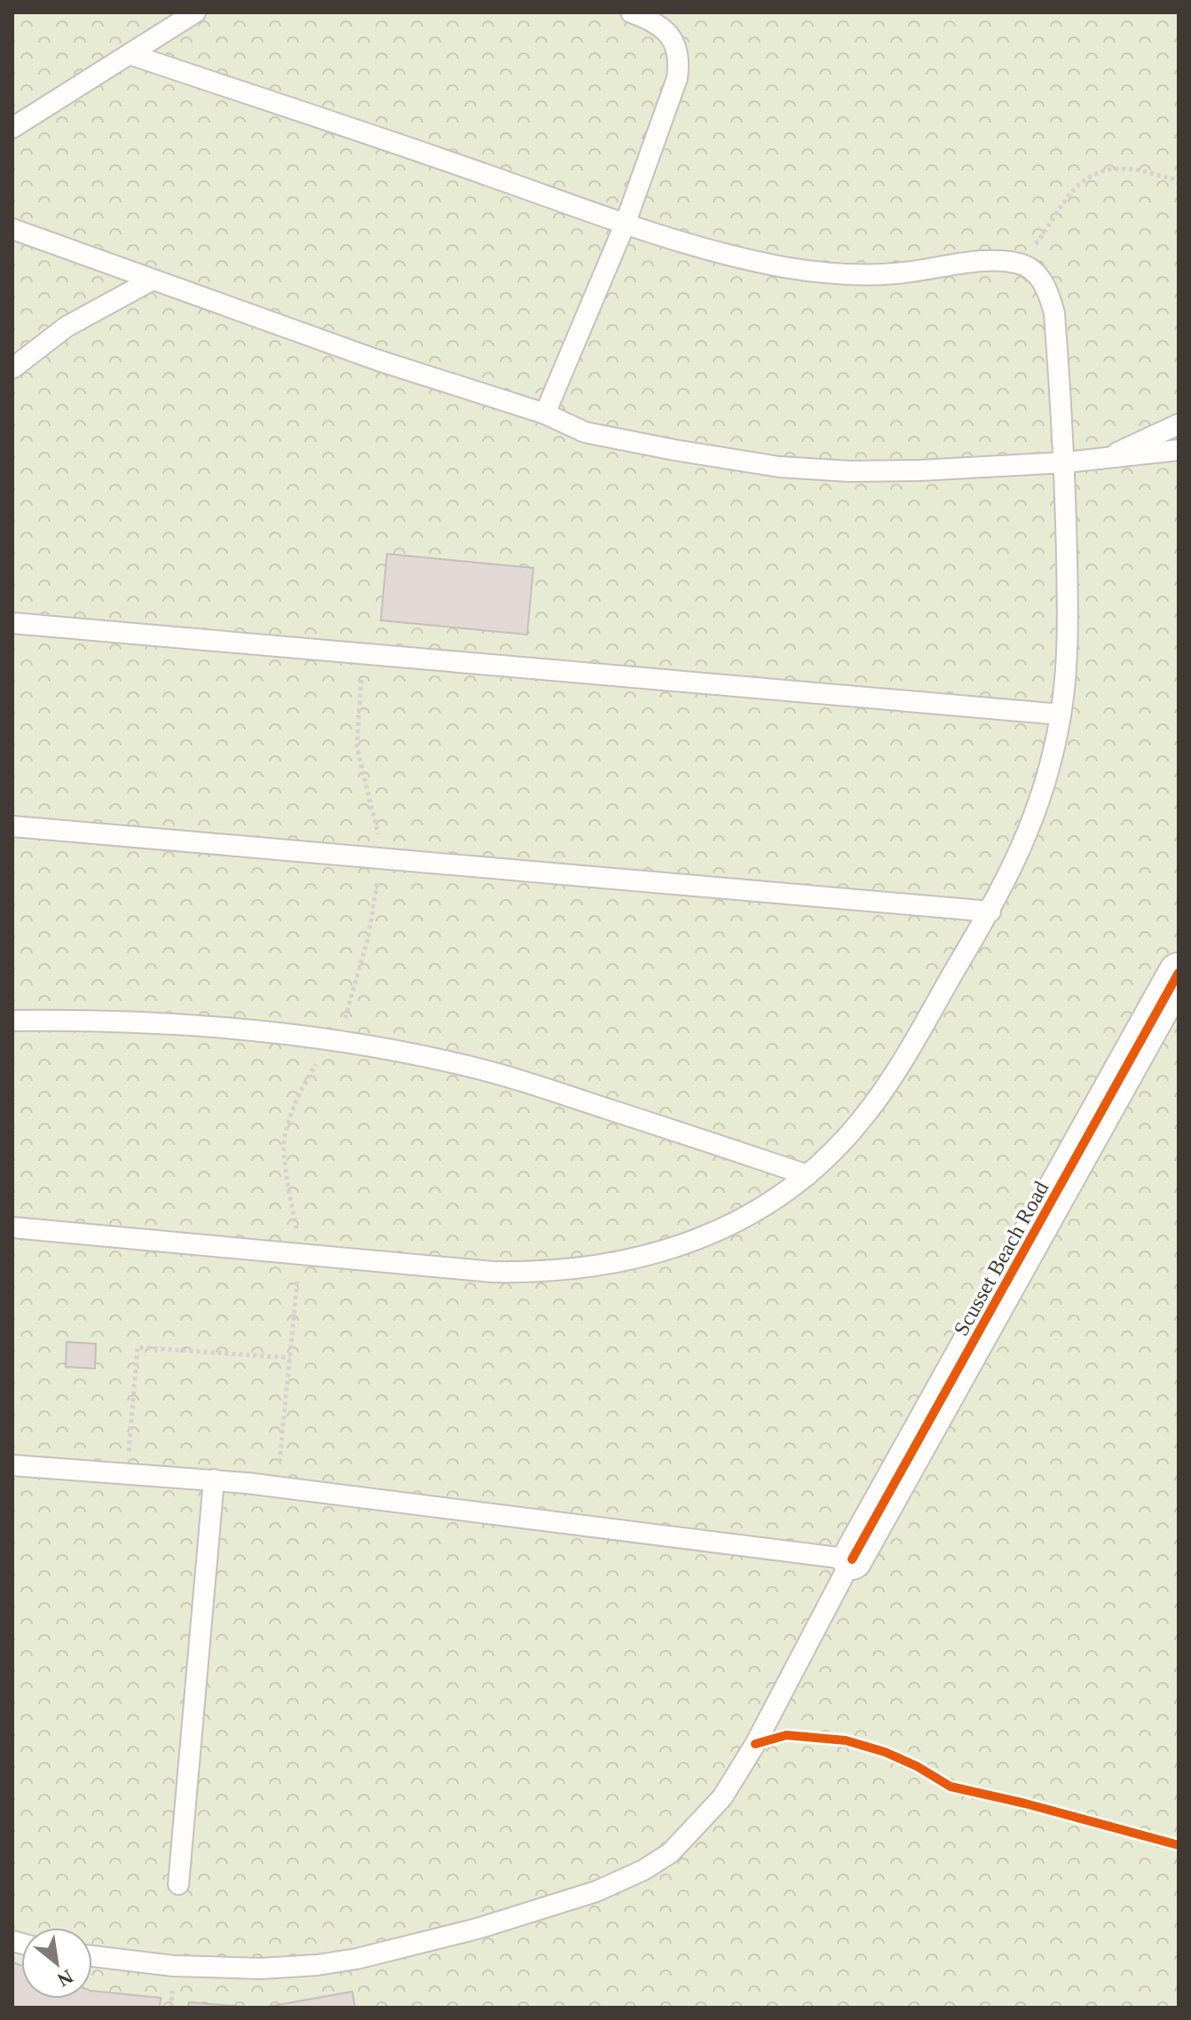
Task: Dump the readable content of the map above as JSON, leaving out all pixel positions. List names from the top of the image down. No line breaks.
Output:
{"streets":{"street":["Scusset Beach Road"]},"north":"bottom right"}
